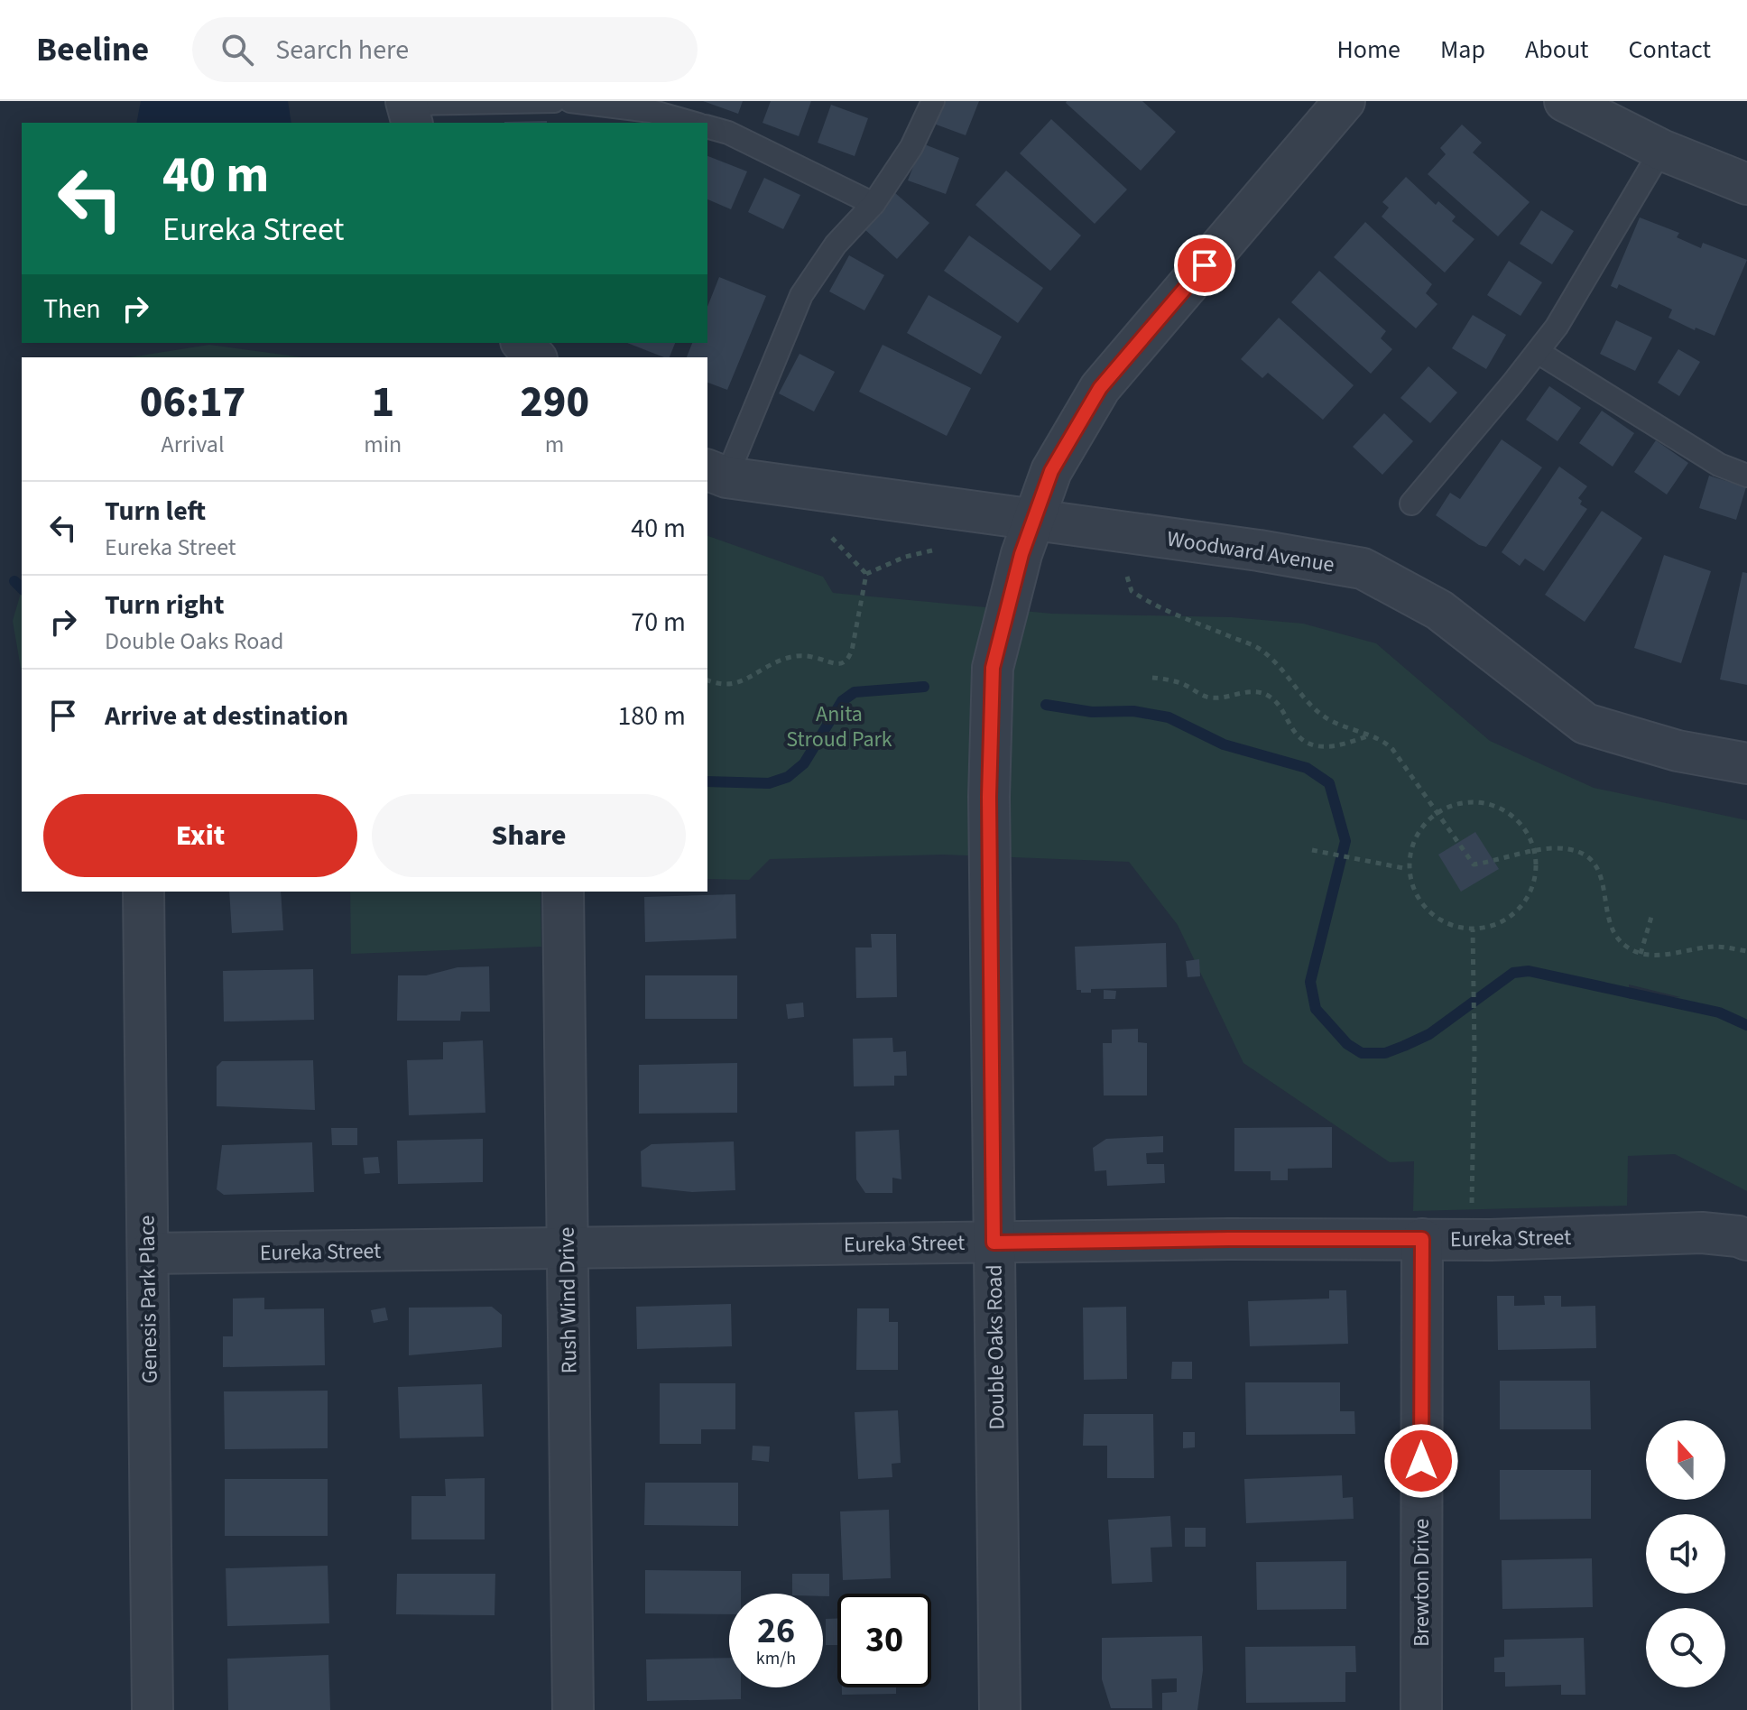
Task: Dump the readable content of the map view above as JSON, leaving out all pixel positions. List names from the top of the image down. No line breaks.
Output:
{"streets":{"street":["Woodward Avenue","Eureka Street","Genesis Park Place","Rush Wind Drive","Double Oaks Road","Brewton Drive"]},"crossings":[["Woodward Avenue","Double Oaks Road"],["Eureka Street","Genesis Park Place"],["Eureka Street","Rush Wind Drive"],["Eureka Street","Double Oaks Road"],["Eureka Street","Brewton Drive"]],"parks":["Anita Stroud Park"],"north":"top","page":{"header":"Beeline","search":"Search here","nav":["Home","Map","About","Contact"],"turn":["40 m","Eureka Street"],"then":"Then","eta":["06:17","Arrival","1","min","290","m"],"list":[{"name":"Turn left","note":"Eureka Street","value":"40 m"},{"name":"Turn right","note":"Double Oaks Road","value":"70 m"},{"name":"Arrive at destination","value":"180 m"}],"buttons":["Exit","Share"],"speed":"26 km/h","limit":"30"}}
